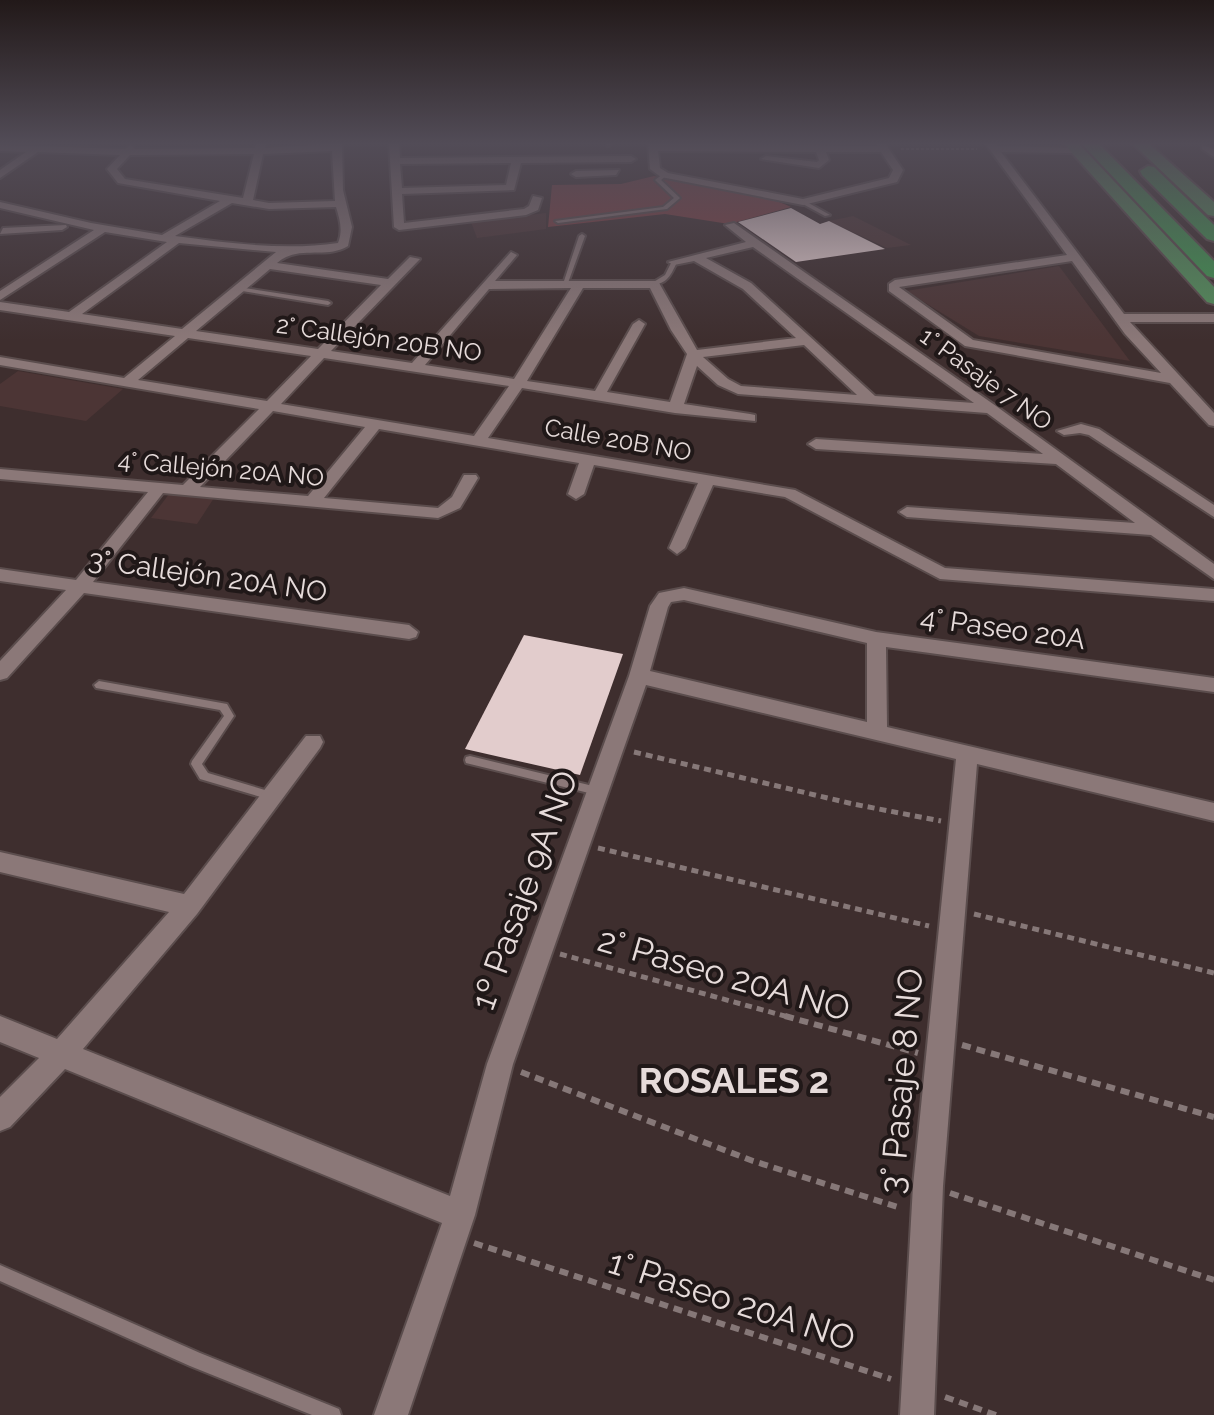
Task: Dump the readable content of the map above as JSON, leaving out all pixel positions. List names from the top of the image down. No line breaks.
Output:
{"streets":{"street":["2° Callejón 20B NO","1° Pasaje 7 NO","Calle 20B NO","4° Callejón 20A NO","3° Callejón 20A NO","4° Paseo 20A","1º Pasaje 9A NO","3° Pasaje 8 NO"],"path":["2° Paseo 20A NO","1° Paseo 20A NO"]},"crossings":[["4° Paseo 20A","1º Pasaje 9A NO"],["1º Pasaje 9A NO","2° Paseo 20A NO"],["1º Pasaje 9A NO","1° Paseo 20A NO"],["2° Paseo 20A NO","3° Pasaje 8 NO"],["3° Pasaje 8 NO","1° Paseo 20A NO"]],"districts":["ROSALES 2"]}
